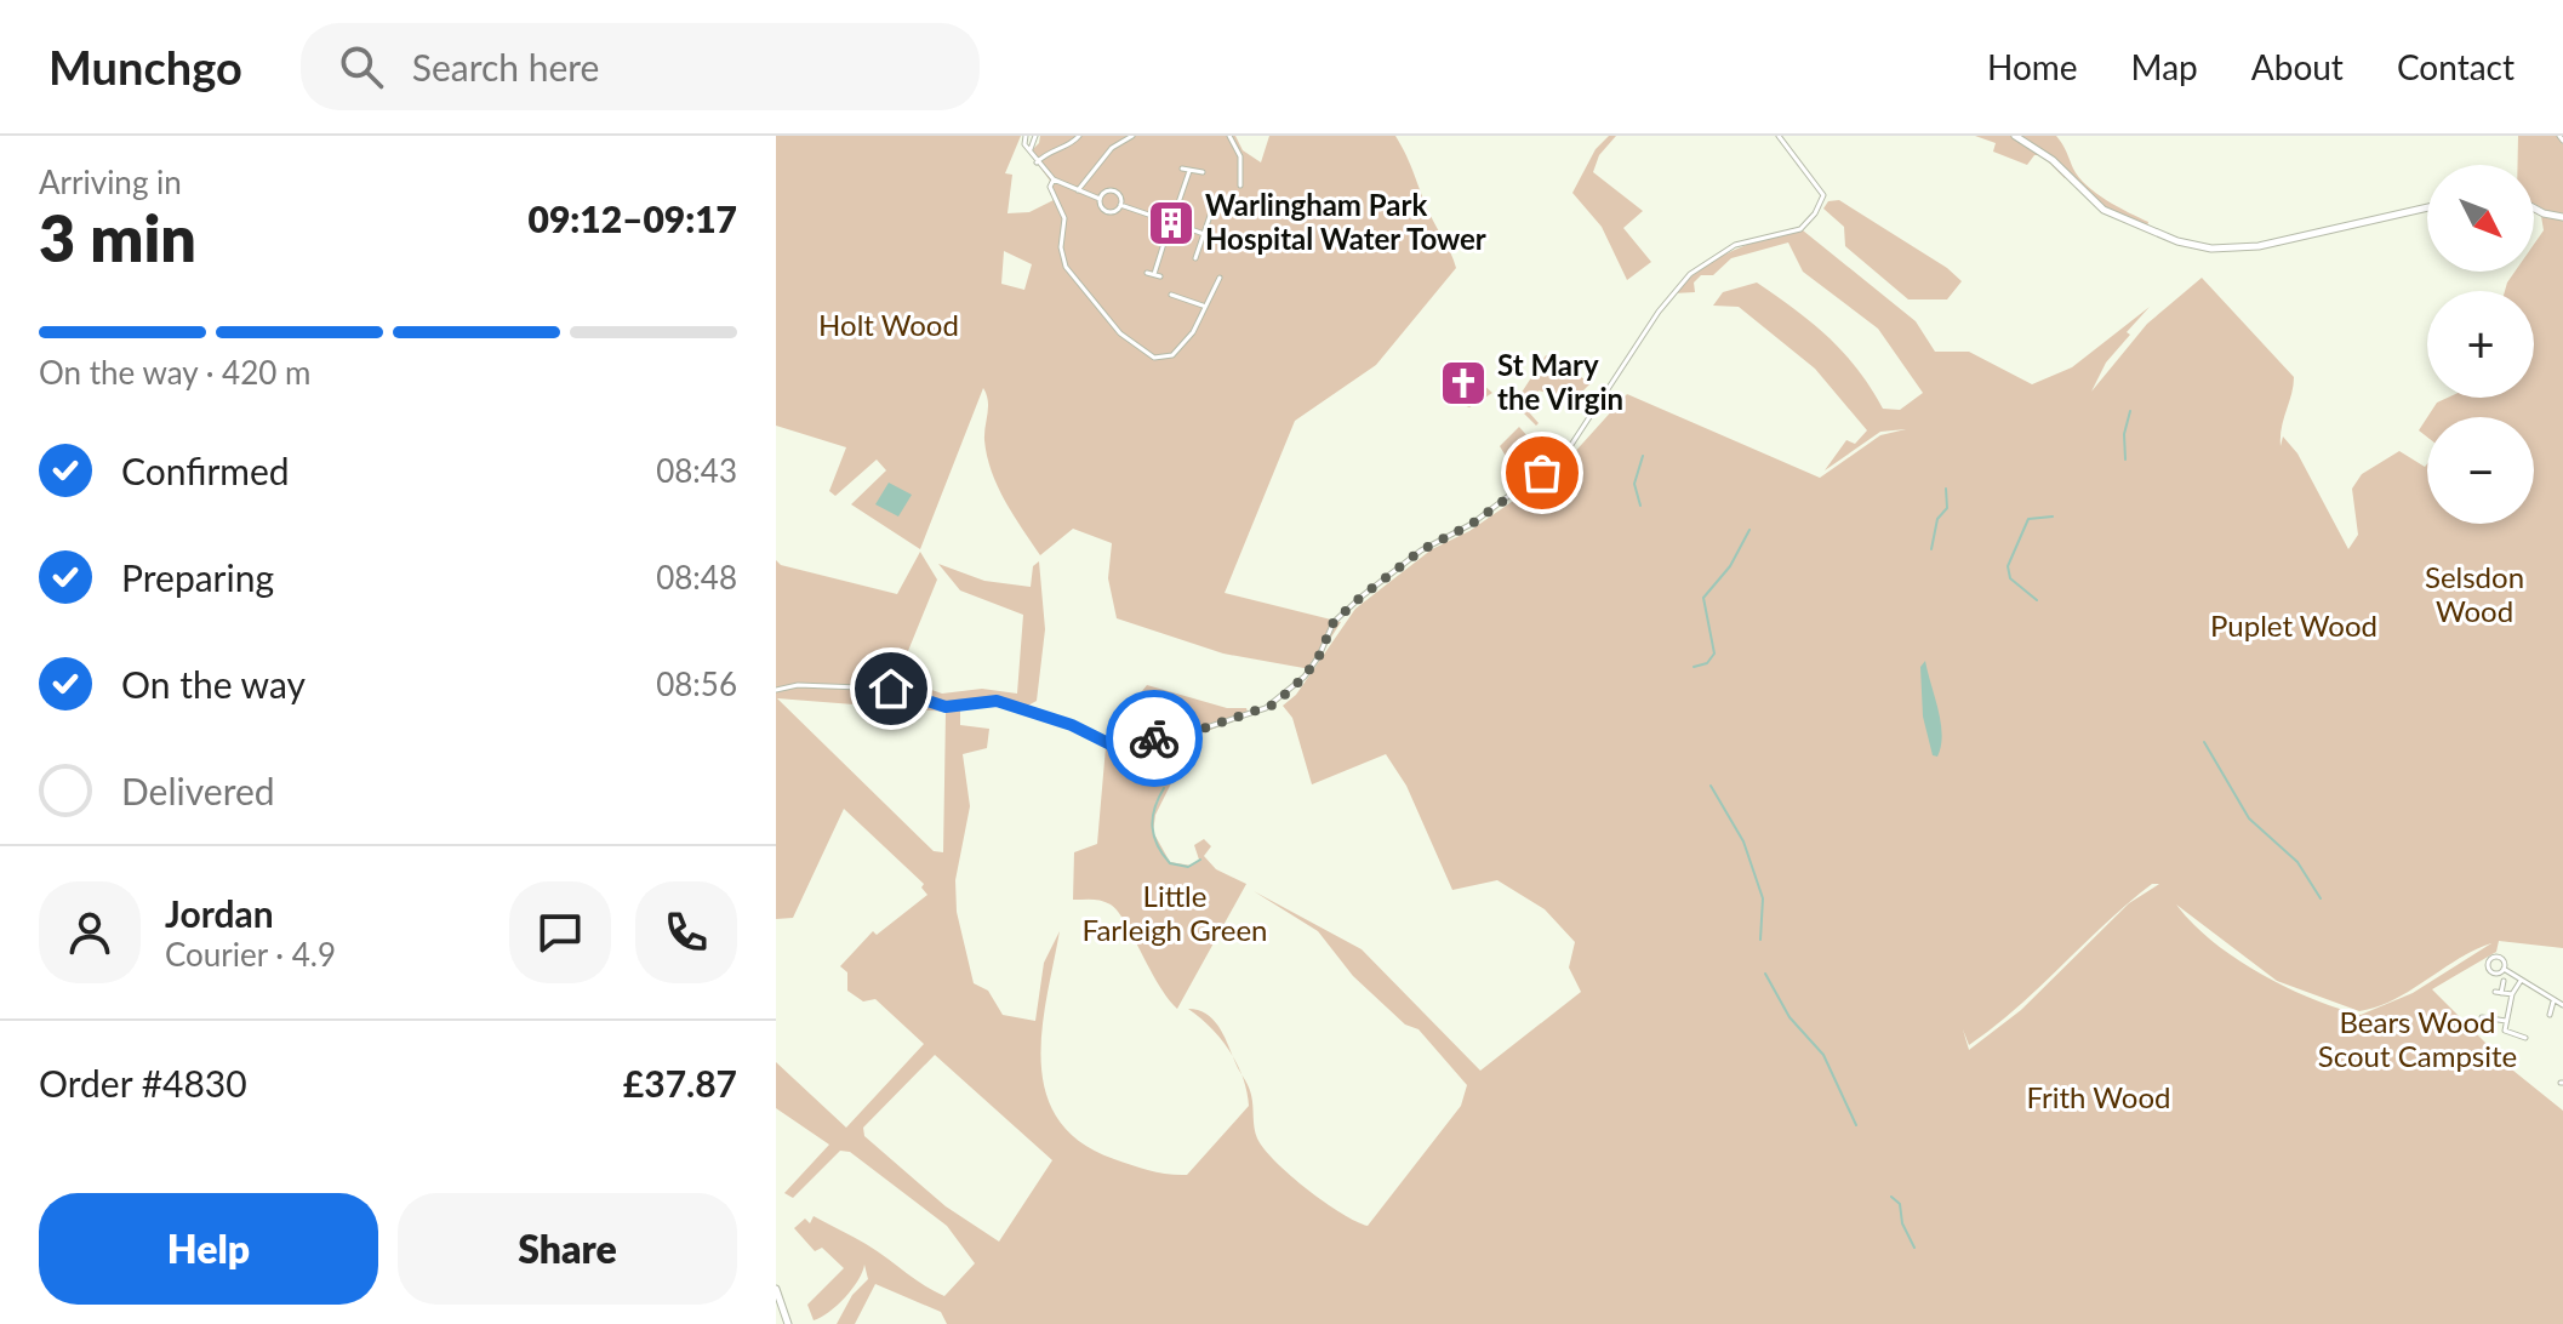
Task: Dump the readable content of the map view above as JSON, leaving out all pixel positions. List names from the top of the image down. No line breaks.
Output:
{"parks":["Holt Wood","Selsdon Wood","Puplet Wood","Little Farleigh Green","Bears Wood Scout Campsite","Frith Wood"],"places":{"building":["Warlingham Park Hospital Water Tower"],"church":["St Mary the Virgin"]},"north":"bottom right","page":{"header":"Munchgo","search":"Search here","nav":["Home","Map","About","Contact"],"heading":["3 min","Arriving in","09:12–09:17"],"panel":["Jordan","Courier · 4.9","Order #4830","£37.87"],"map_buttons":["+","−"],"bar":"On the way · 420 m","list":[["Confirmed","08:43"],["Preparing","08:48"],["On the way","08:56"],"Delivered"],"buttons":["Help","Share"]}}
